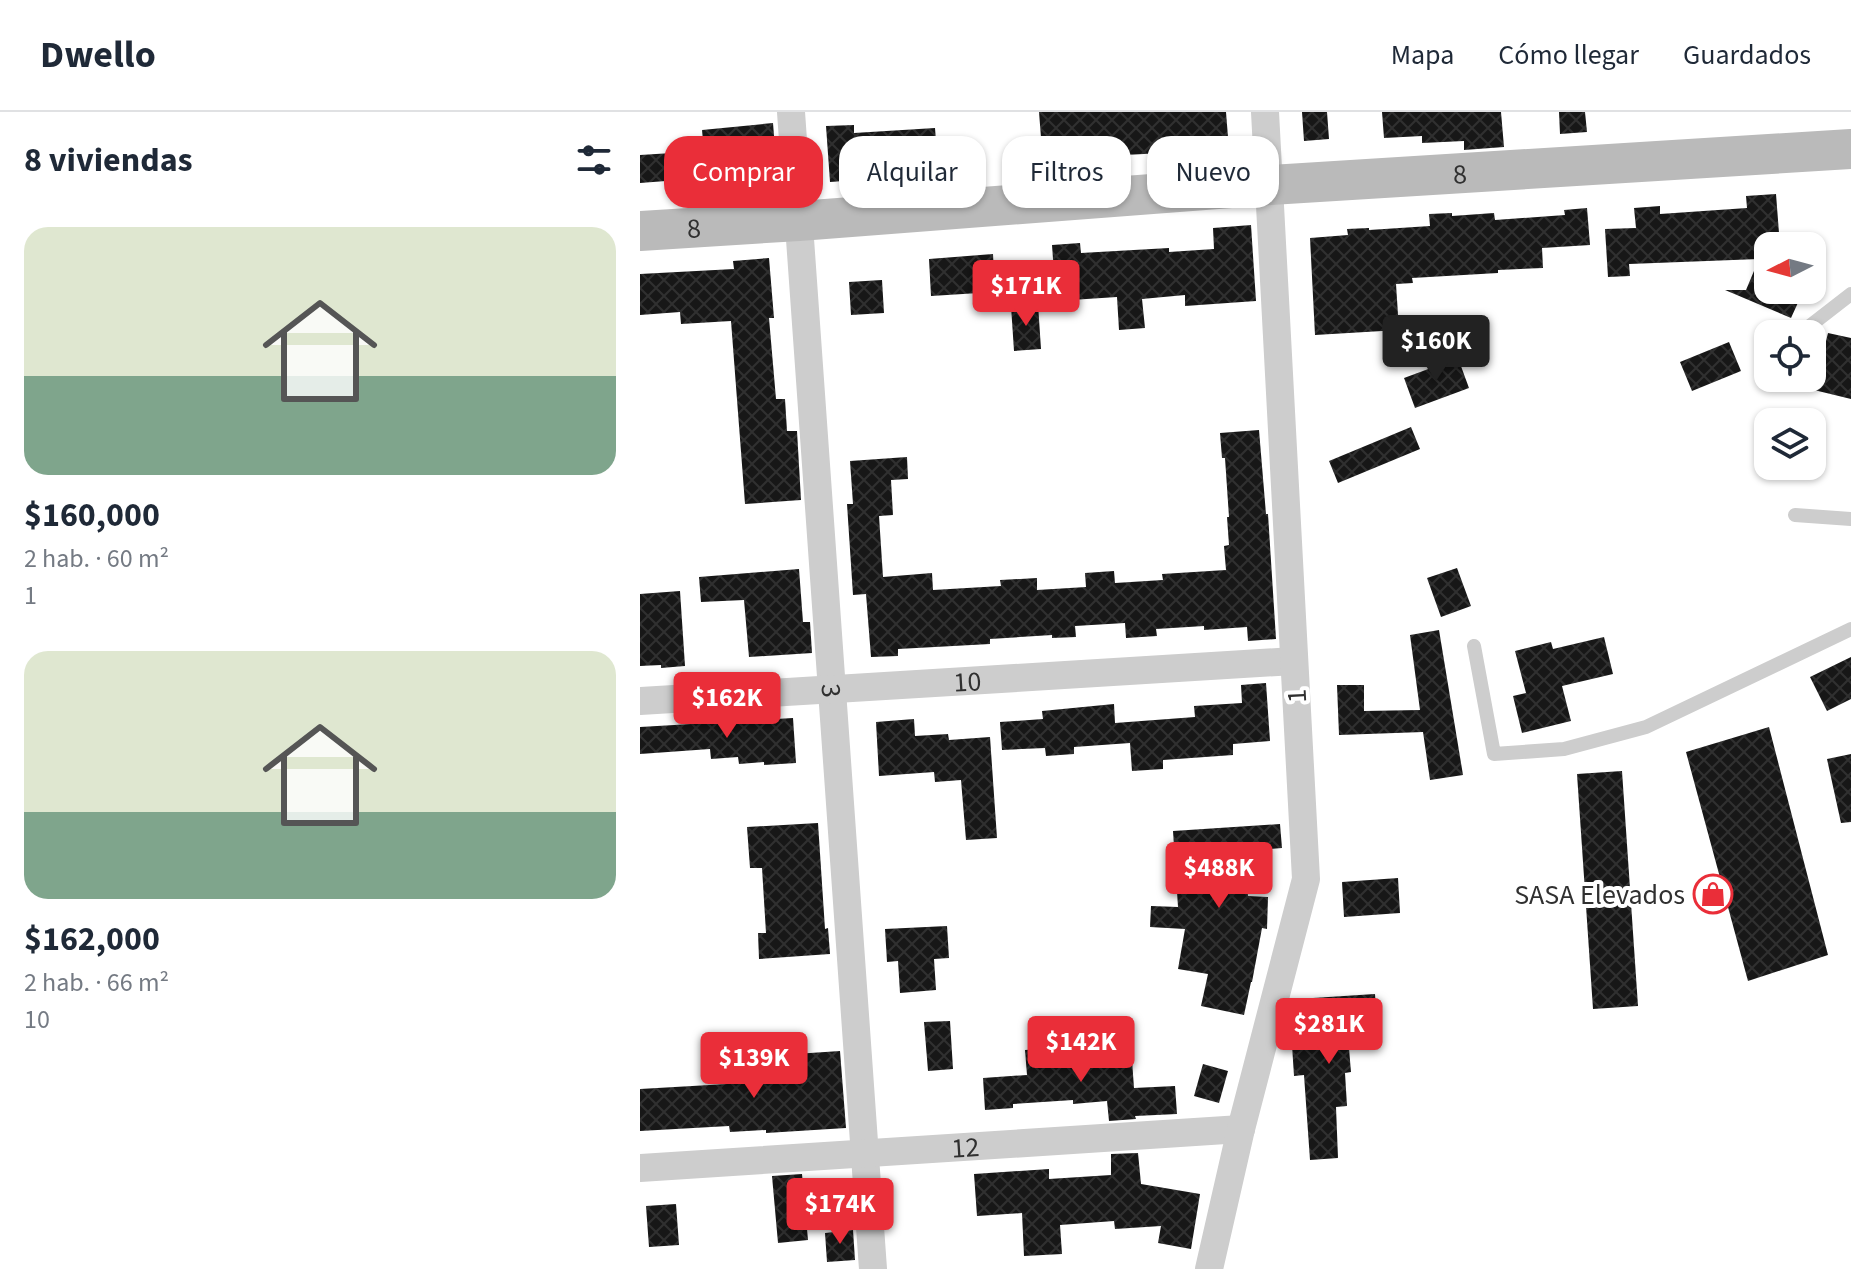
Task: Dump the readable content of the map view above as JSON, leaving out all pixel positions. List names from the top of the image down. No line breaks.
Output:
{"streets":{"street":["8","10","3","1","12"]},"crossings":[["8","3"],["10","3"],["10","1"],["3","12"],["1","12"]],"places":{"shop":["SASA Elevados"]},"north":"left","page":{"header":"Dwello","nav":["Mapa","Cómo llegar","Guardados"],"heading":"8 viviendas","chip":["Comprar","Alquilar","Filtros","Nuevo"],"list":[{"name":"$160,000","note":"2 hab. · 60 m² · 1"},{"name":"$162,000","note":"2 hab. · 66 m² · 10"}],"price":["$171K","$160K","$162K","$488K","$281K","$142K","$139K","$174K"]}}
